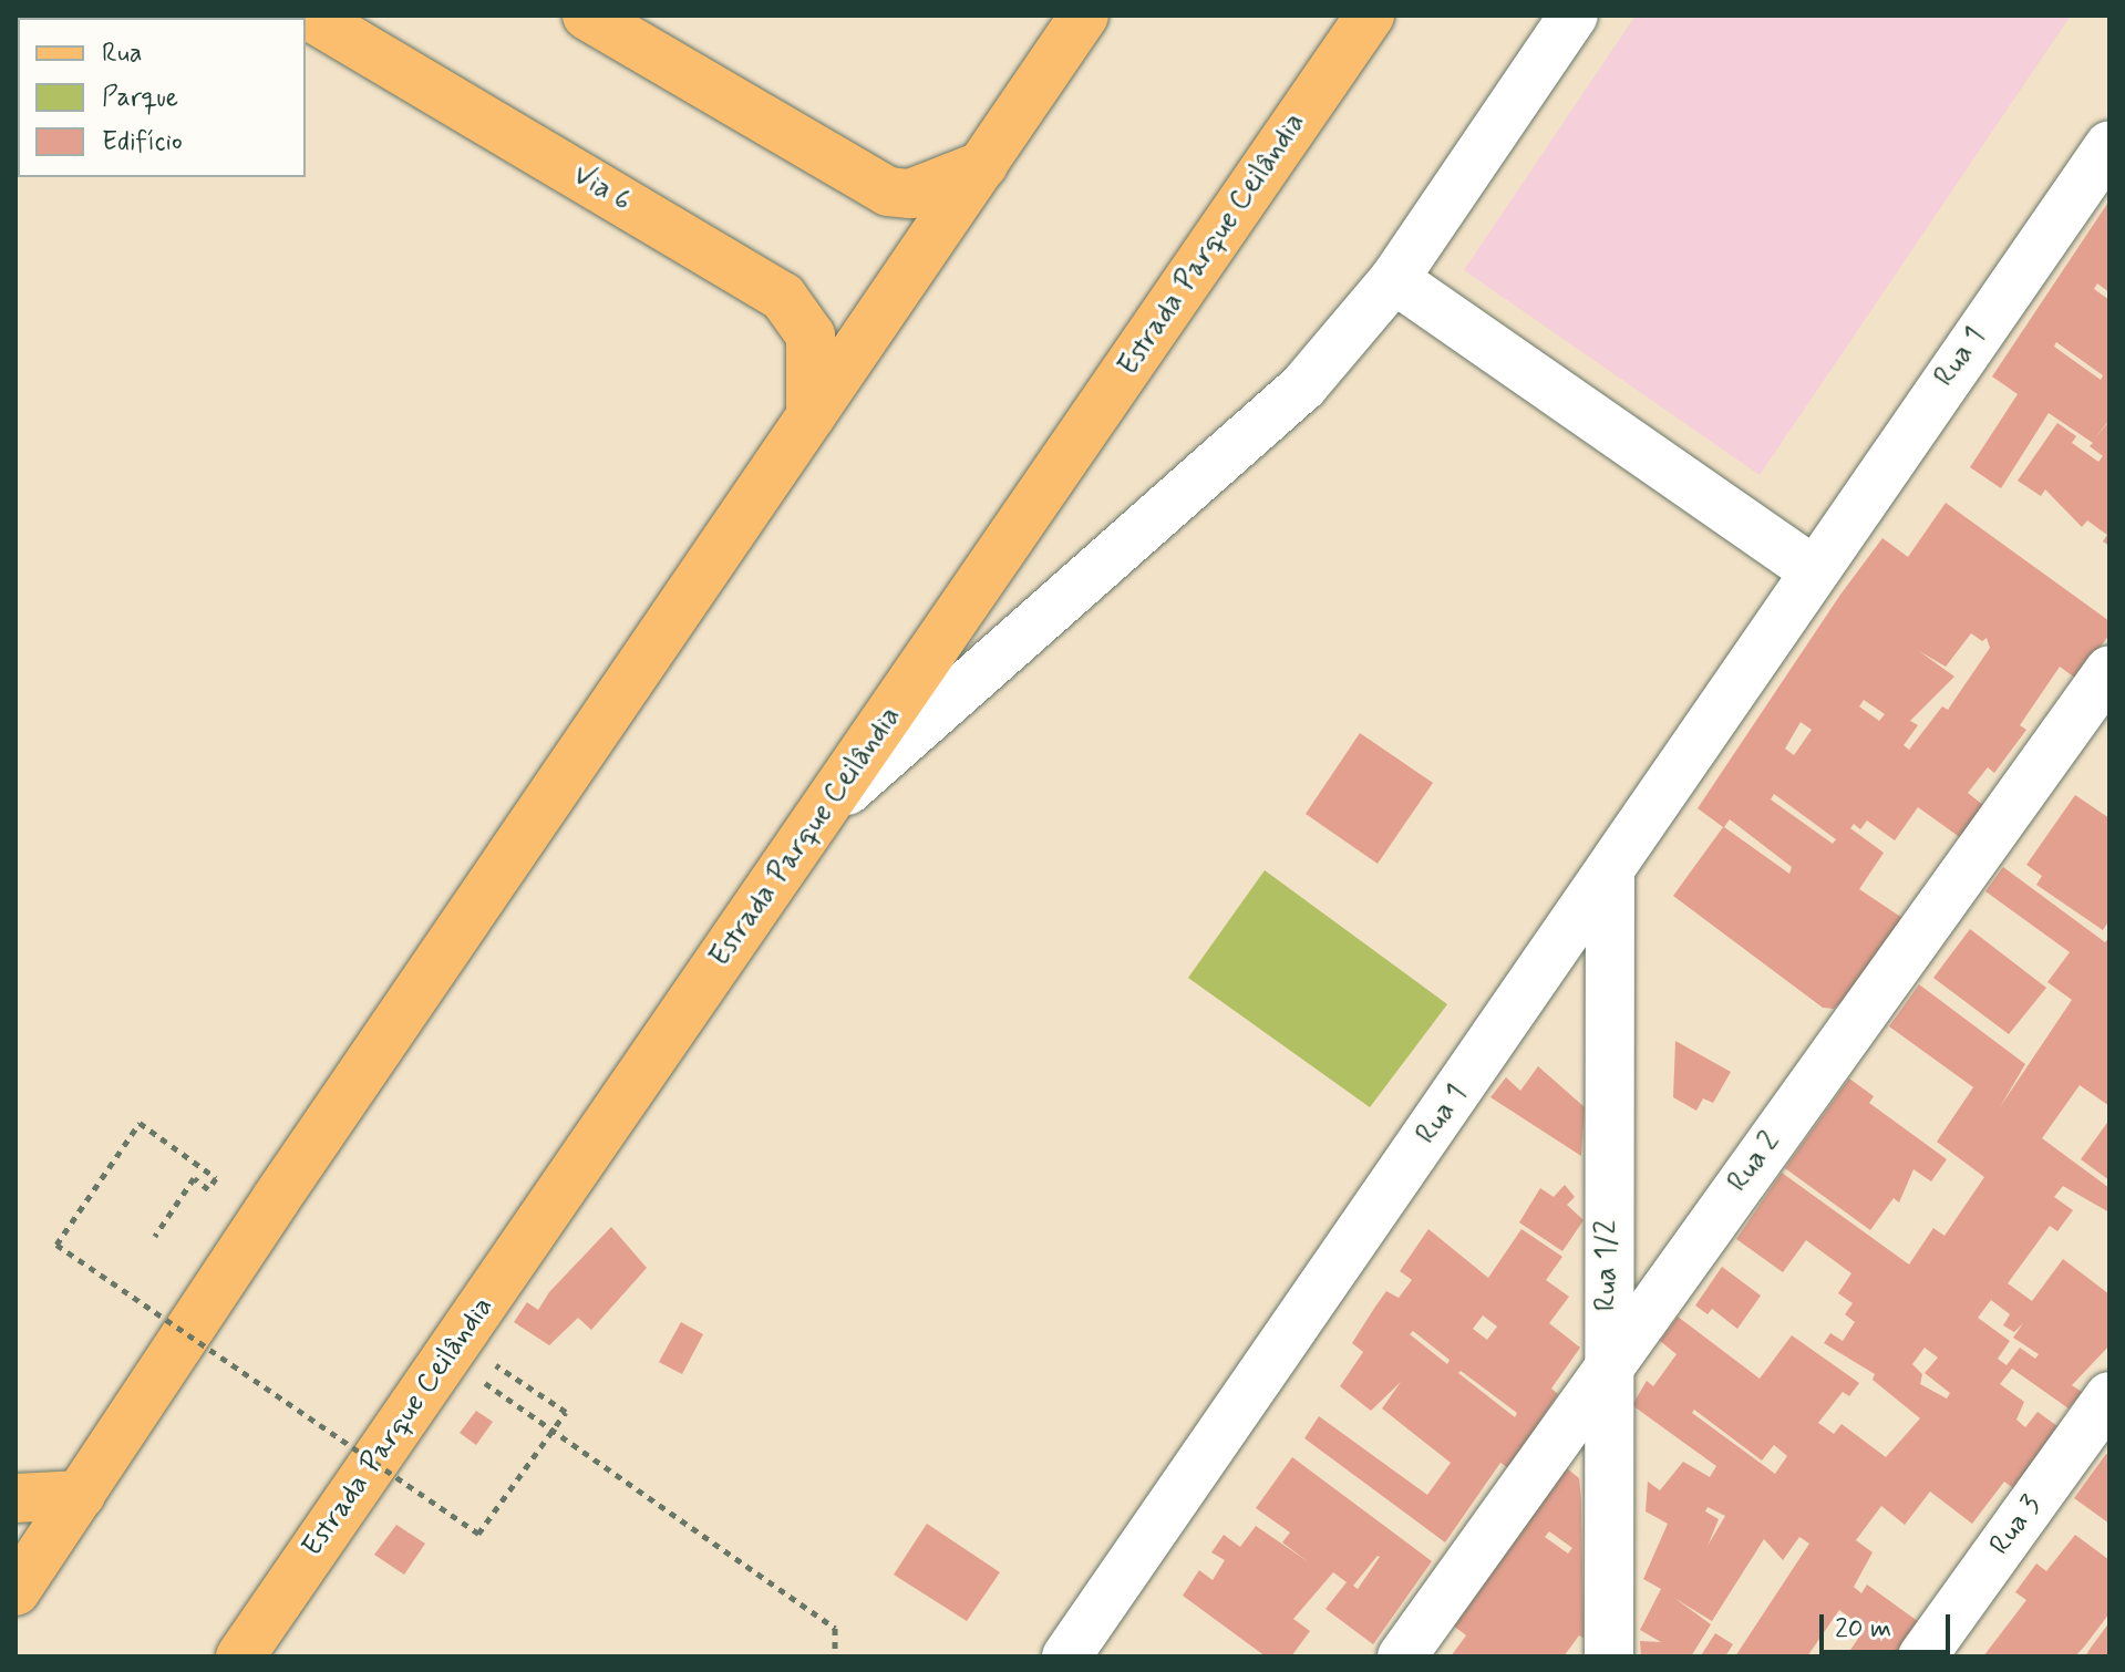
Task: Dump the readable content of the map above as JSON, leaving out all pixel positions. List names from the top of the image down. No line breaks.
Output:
{"streets":{"main road":["Via 6","Estrada Parque Ceilândia"],"street":["Rua 1","Rua 2","Rua 1/2","Rua 3"]},"crossings":[["Rua 1","Rua 1/2"],["Rua 2","Rua 1/2"]],"legend":["Rua","Parque","Edifício"],"scale_bar":"20 m"}
